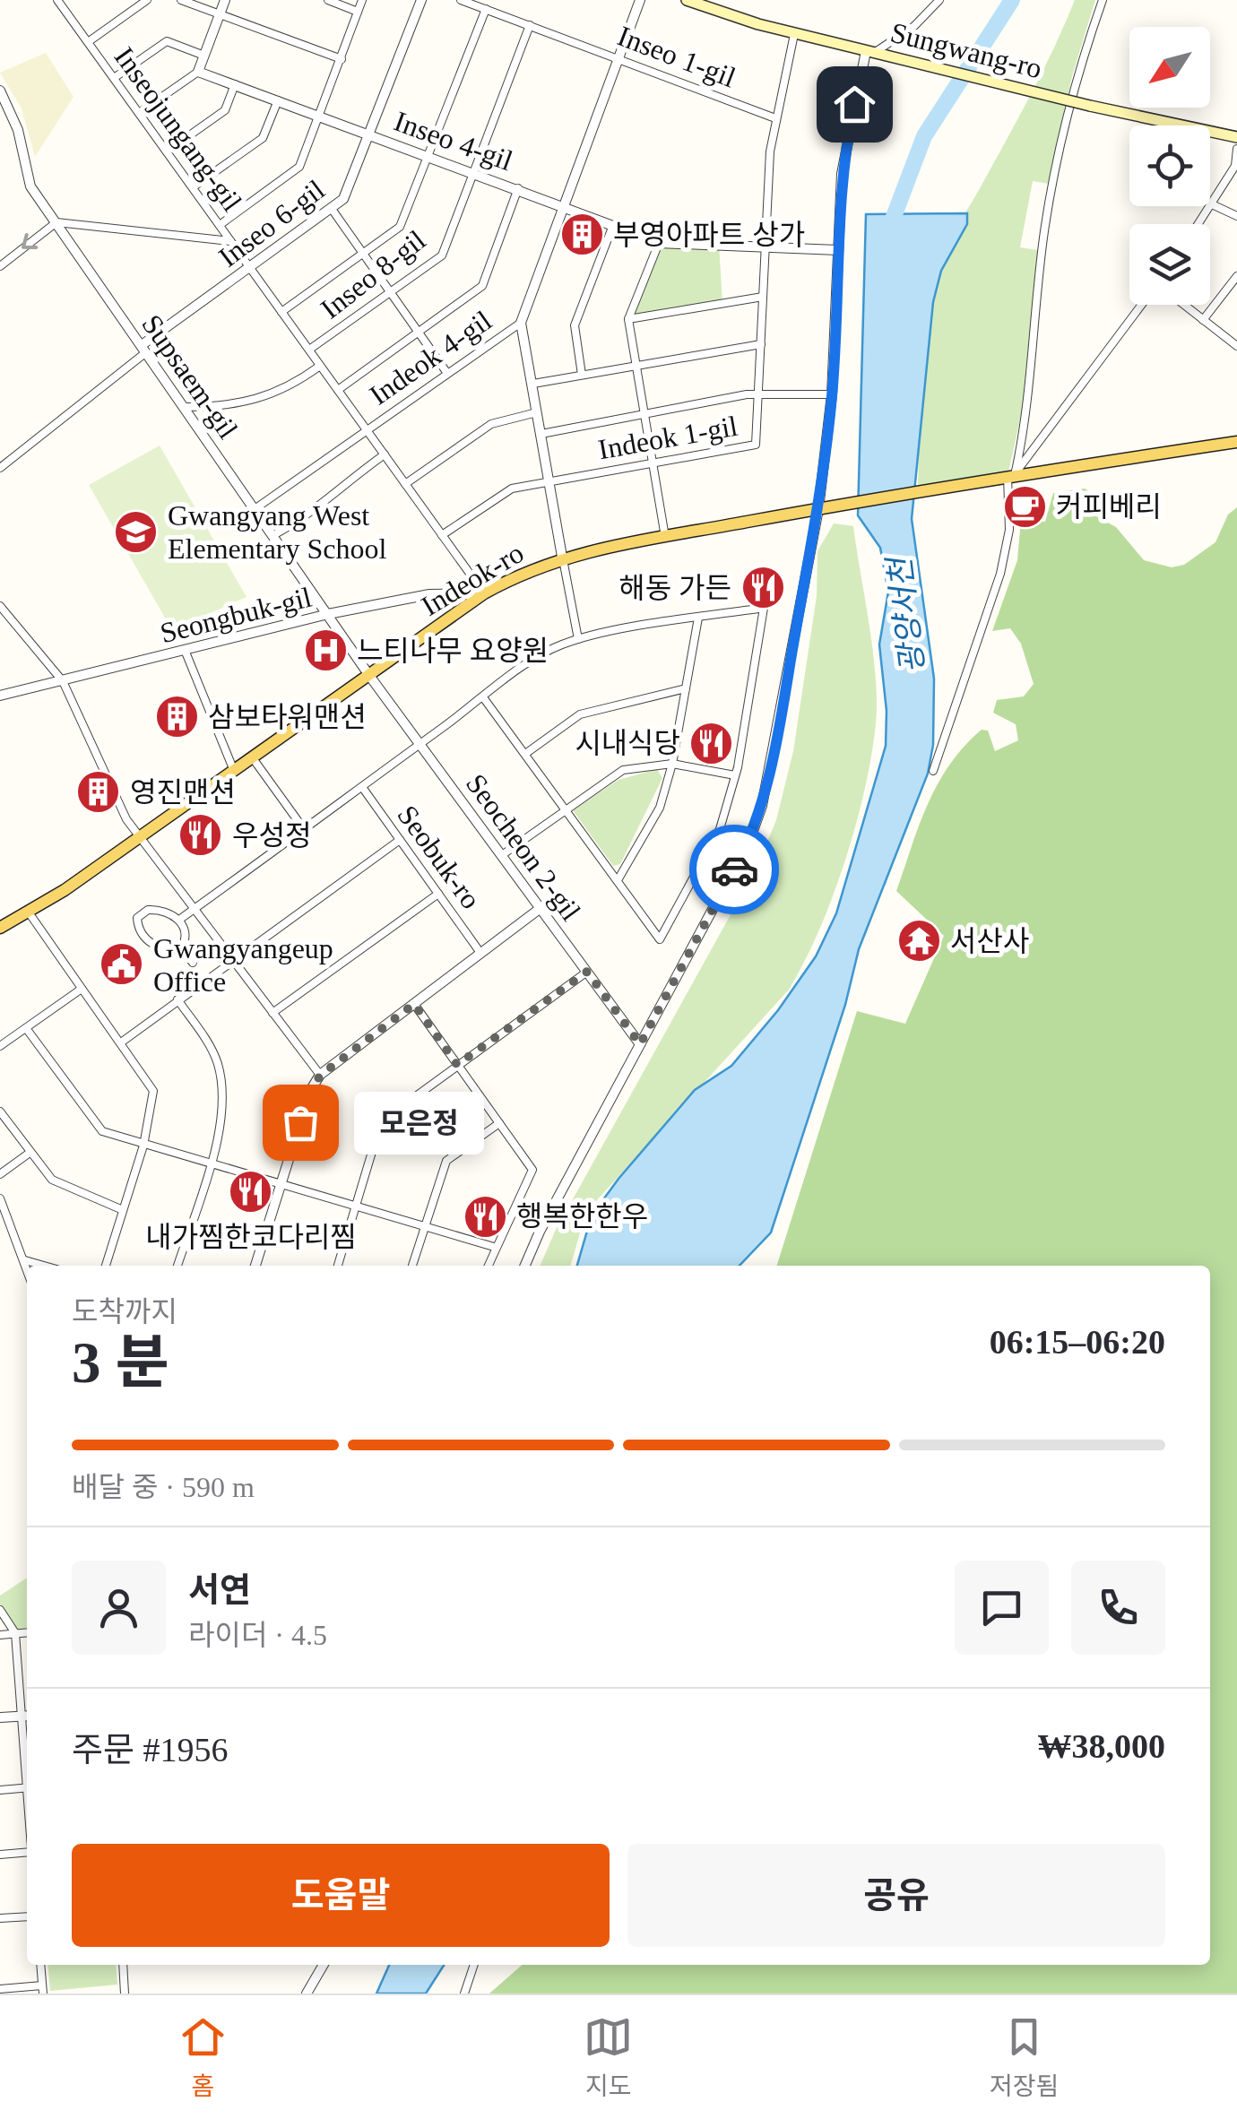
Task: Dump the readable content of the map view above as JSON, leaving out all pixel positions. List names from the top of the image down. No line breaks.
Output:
{"streets":{"main road":["Sungwang-ro","Indeok-ro"],"street":["Inseo 1-gil","Inseojungang-gil","Inseo 4-gil","Inseo 6-gil","Inseo 8-gil","Indeok 4-gil","Supsaem-gil","Indeok 1-gil","Seongbuk-gil","Seocheon 2-gil","Seobuk-ro"]},"crossings":[["Sungwang-ro","Indeok 1-gil"],["Inseo 1-gil","Inseo 8-gil"],["Inseo 1-gil","Indeok 4-gil"],["Inseo 1-gil","Indeok 1-gil"],["Inseojungang-gil","Inseo 6-gil"],["Inseojungang-gil","Inseo 8-gil"],["Inseojungang-gil","Indeok 4-gil"],["Inseojungang-gil","Supsaem-gil"],["Inseojungang-gil","Indeok-ro"],["Inseojungang-gil","Seongbuk-gil"],["Inseo 4-gil","Inseo 6-gil"],["Inseo 4-gil","Inseo 8-gil"],["Inseo 4-gil","Indeok 4-gil"],["Inseo 4-gil","Indeok 1-gil"],["Inseo 6-gil","Supsaem-gil"],["Indeok 4-gil","Supsaem-gil"],["Indeok 4-gil","Indeok 1-gil"],["Indeok 4-gil","Indeok-ro"],["Supsaem-gil","Indeok-ro"],["Supsaem-gil","Seongbuk-gil"],["Supsaem-gil","Seocheon 2-gil"],["Indeok-ro","Seongbuk-gil"],["Indeok-ro","Seocheon 2-gil"],["Seocheon 2-gil","Seobuk-ro"]],"water":["광양서천"],"places":{"building":["부영아파트 상가","삼보타워맨션","영진맨션"],"cafe":["커피베리"],"school or university":["Gwangyang West Elementary School"],"restaurant":["해동 가든","시내식당","우성정","내가찜한코다리찜","행복한한우"],"hospital":["느티나무 요양원"],"temple":["서산사"],"public building":["Gwangyangeup Office"],"other":["모은정"]},"north":"bottom left","page":{"bubble":"모은정","heading":["3 분","도착까지","06:15–06:20"],"panel":["서연","라이더 · 4.5","주문 #1956","₩38,000"],"bar":"배달 중 · 590 m","buttons":["도움말","공유"],"tabs":["홈","지도","저장됨"]}}
